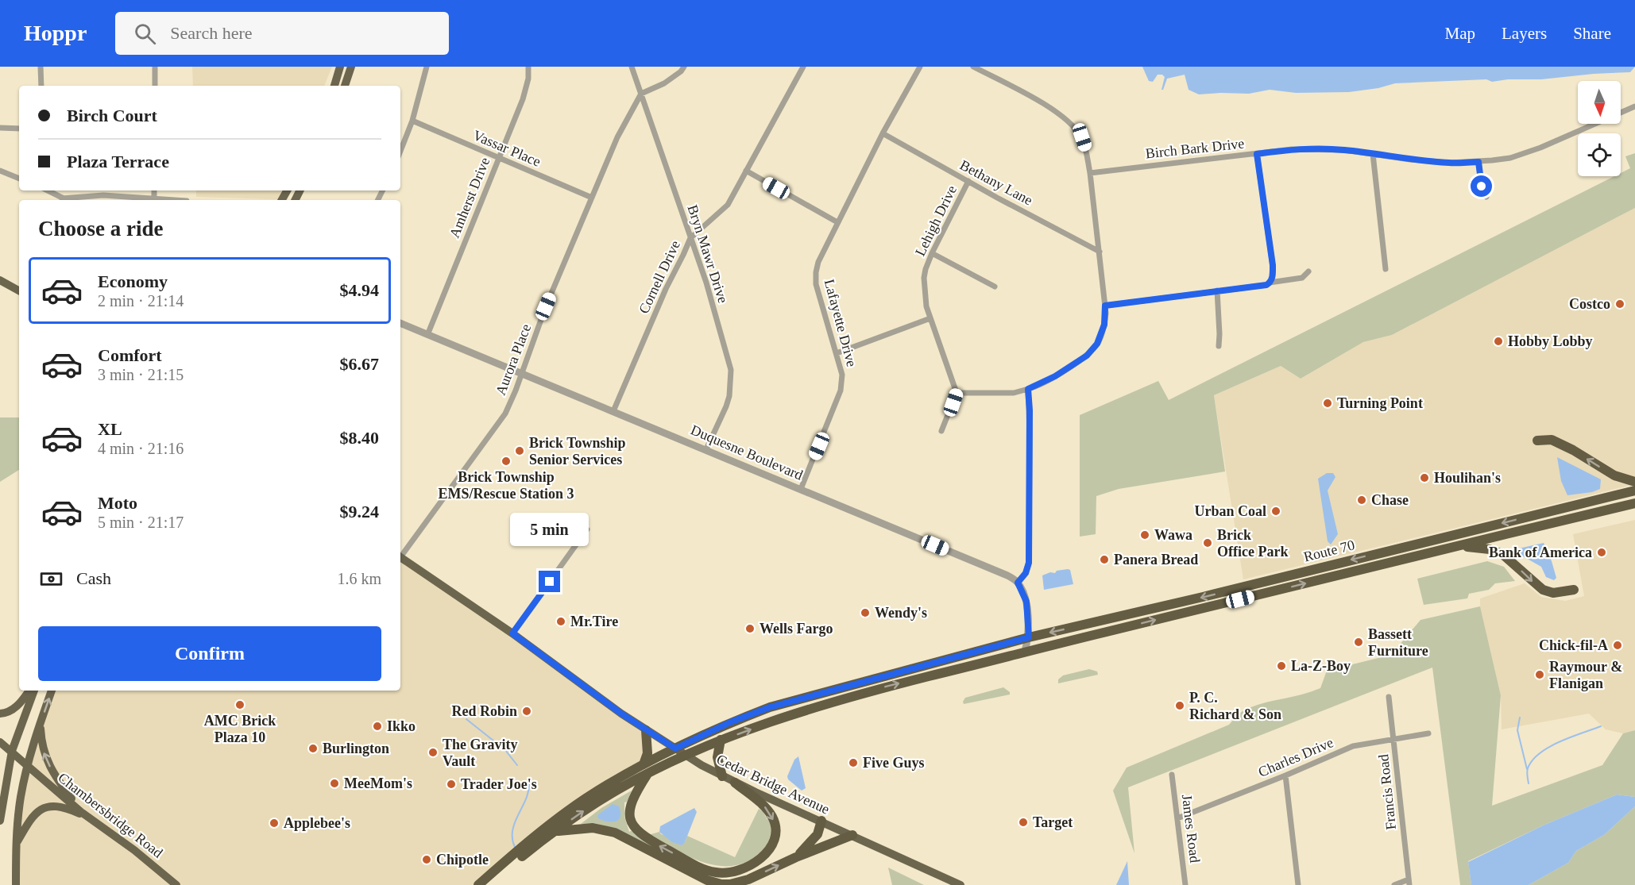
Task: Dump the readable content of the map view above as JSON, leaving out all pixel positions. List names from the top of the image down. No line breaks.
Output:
{"streets":{"highway":["Route 70"],"main road":["Cedar Bridge Avenue","Chambersbridge Road"],"street":["Vassar Place","Birch Bark Drive","Bethany Lane","Amherst Drive","Lehigh Drive","Bryn Mawr Drive","Cornell Drive","Lafayette Drive","Aurora Place","Duquesne Boulevard","Charles Drive","Francis Road","James Road"]},"crossings":[["Vassar Place","Amherst Drive"],["Vassar Place","Aurora Place"],["Bethany Lane","Lehigh Drive"],["Bethany Lane","Lafayette Drive"],["Amherst Drive","Duquesne Boulevard"],["Bryn Mawr Drive","Cornell Drive"],["Bryn Mawr Drive","Aurora Place"],["Bryn Mawr Drive","Duquesne Boulevard"],["Cornell Drive","Duquesne Boulevard"],["Lafayette Drive","Duquesne Boulevard"],["Aurora Place","Duquesne Boulevard"],["Route 70","Cedar Bridge Avenue"],["Charles Drive","Francis Road"],["Charles Drive","James Road"]],"places":["Costco","Hobby Lobby","Turning Point","Brick Township Senior Services","Brick Township EMS/Rescue Station 3","Houlihan's","Chase","Urban Coal","Wawa","Brick Office Park","Bank of America","Panera Bread","Wendy's","Mr.Tire","Wells Fargo","Bassett Furniture","Chick-fil-A","La-Z-Boy","Raymour & Flanigan","AMC Brick Plaza 10","P. C. Richard & Son","Red Robin","Ikko","Burlington","The Gravity Vault","Five Guys","MeeMom's","Trader Joe's","Target","Applebee's","Chipotle"],"north":"bottom","page":{"header":"Hoppr","search":"Search here","nav":["Map","Layers","Share"],"banner":["Birch Court","Plaza Terrace"],"heading":"Choose a ride","list":[{"name":"Economy","note":"2 min · 21:14","value":"$4.94"},{"name":"Comfort","note":"3 min · 21:15","value":"$6.67"},{"name":"XL","note":"4 min · 21:16","value":"$8.40"},{"name":"Moto","note":"5 min · 21:17","value":"$9.24"}],"bubble":"5 min","pay":["Cash","1.6 km"],"buttons":"Confirm"}}
